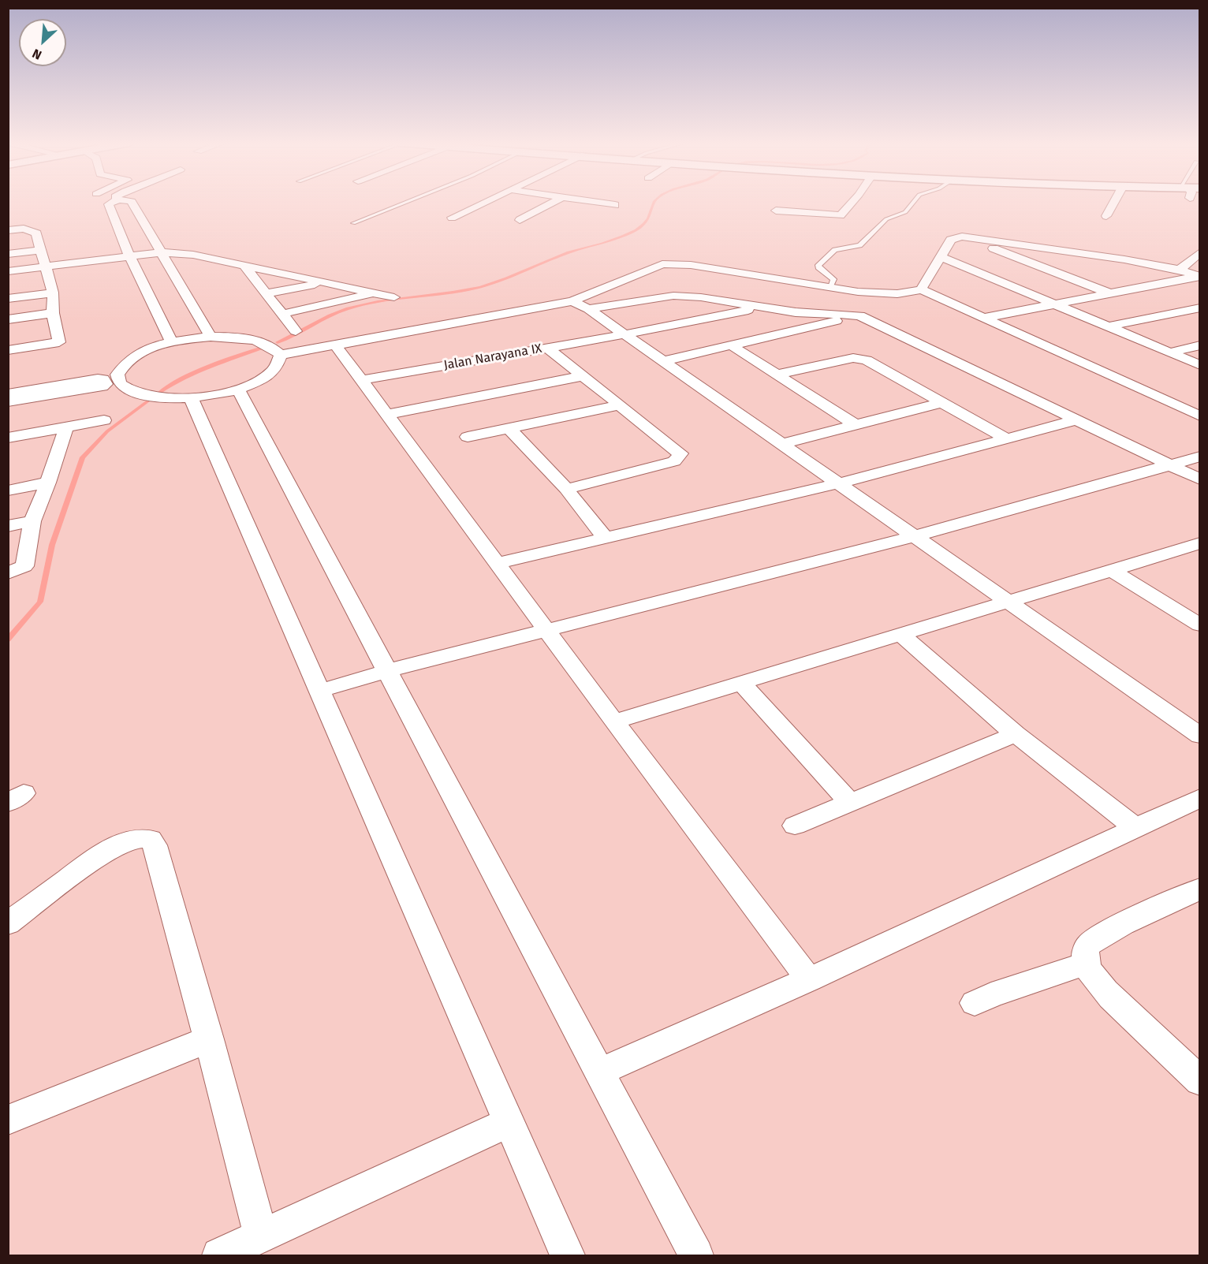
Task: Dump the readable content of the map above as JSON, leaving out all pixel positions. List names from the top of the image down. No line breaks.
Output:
{"streets":{"street":["Jalan Narayana IX"]},"north":"bottom left"}
